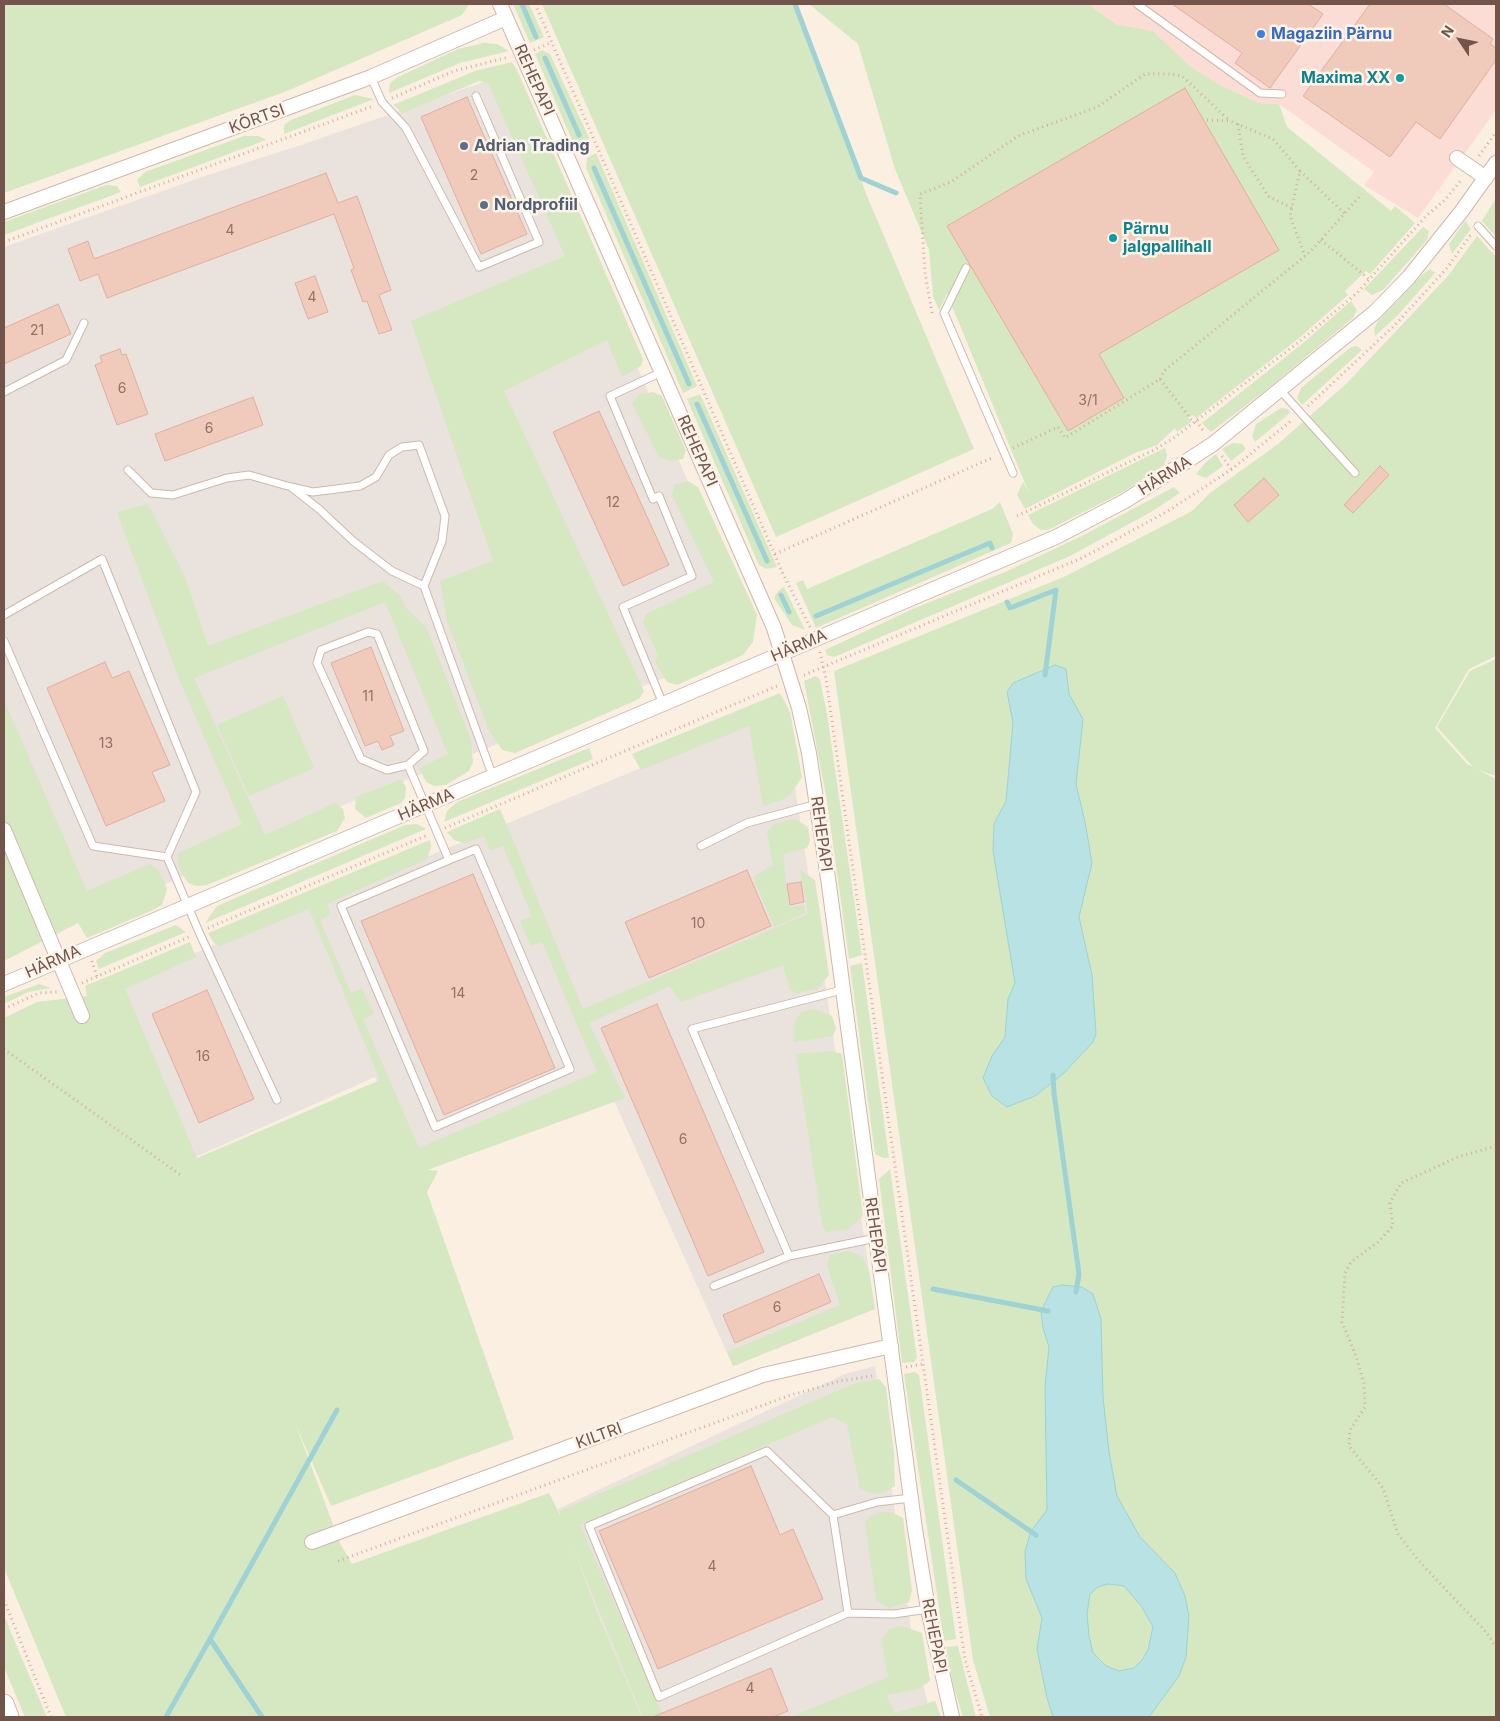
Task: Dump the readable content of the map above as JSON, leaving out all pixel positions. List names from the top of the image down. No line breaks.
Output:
{"streets":{"street":["REHEPAPI","KÕRTSI","HÄRMA","KILTRI"]},"crossings":[["REHEPAPI","KÕRTSI"],["REHEPAPI","HÄRMA"],["REHEPAPI","KILTRI"]],"places":["Magaziin Pärnu","Maxima XX","Adrian Trading","Nordprofiil","Pärnu jalgpallihall"],"house_numbers":["2","4","4","21","6","3/1","6","12","11","13","10","14","16","6","6","4","4"],"north":"top left"}
